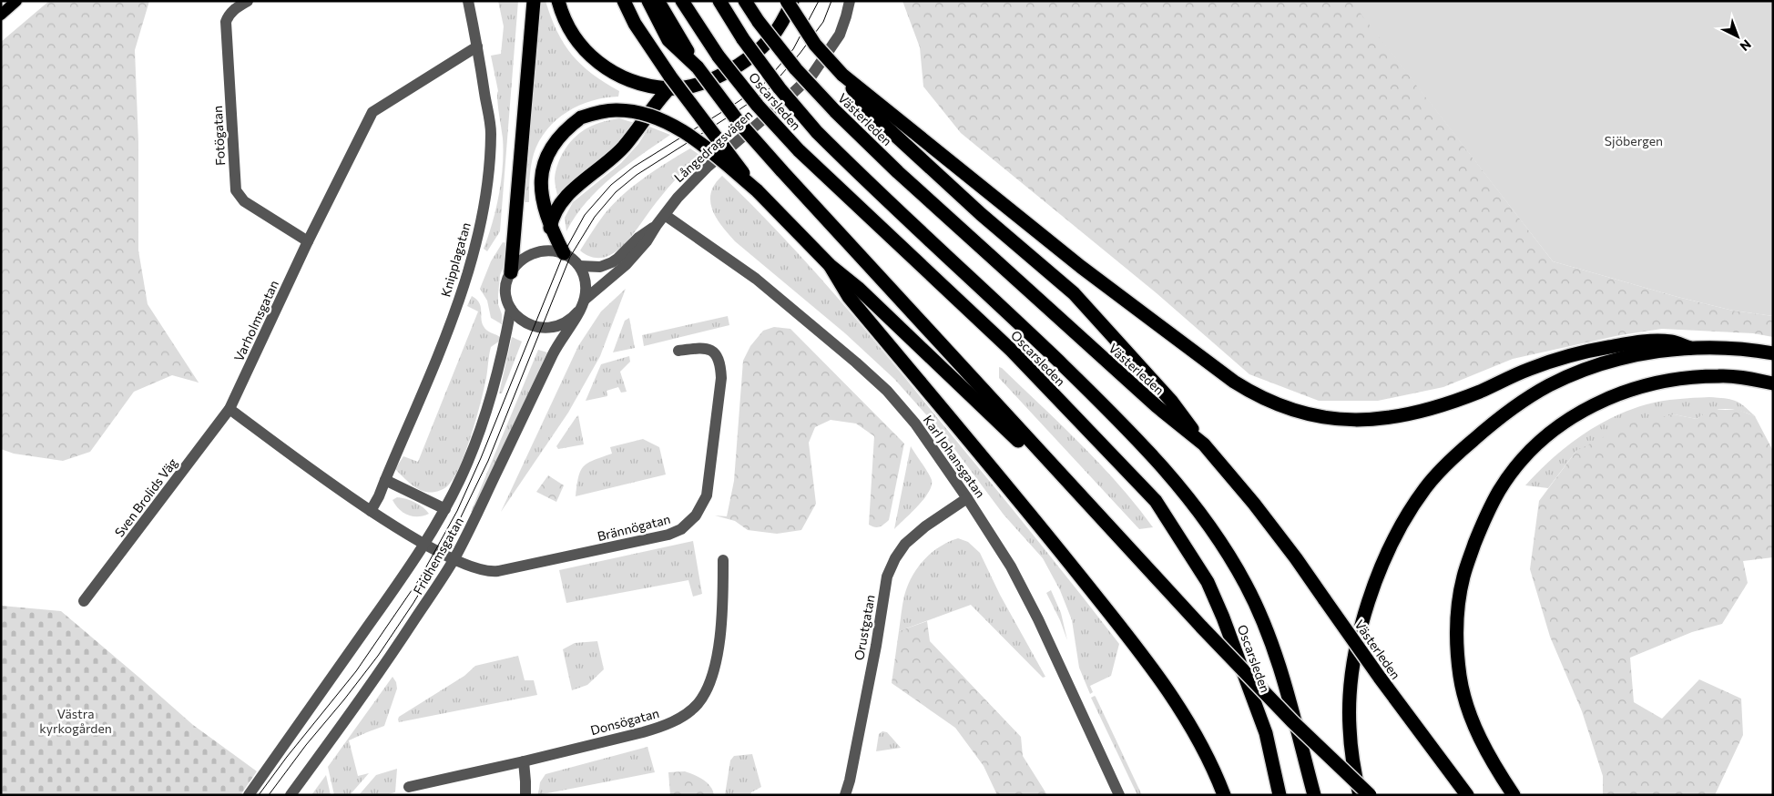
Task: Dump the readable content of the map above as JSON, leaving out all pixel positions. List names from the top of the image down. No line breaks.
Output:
{"streets":{"highway":["Oscarsleden","Västerleden"],"street":["Fotögatan","Långedragsvägen","Knipplagatan","Varholmsgatan","Karl Johansgatan","Sven Brolids Väg","Brännögatan","Fridhemsgatan","Orustgatan","Donsögatan"]},"crossings":[["Fotögatan","Varholmsgatan"],["Långedragsvägen","Karl Johansgatan"],["Långedragsvägen","Fridhemsgatan"],["Knipplagatan","Varholmsgatan"],["Varholmsgatan","Sven Brolids Väg"],["Karl Johansgatan","Orustgatan"],["Brännögatan","Fridhemsgatan"]],"parks":["Sjöbergen","Västra kyrkogården"],"north":"bottom right"}
